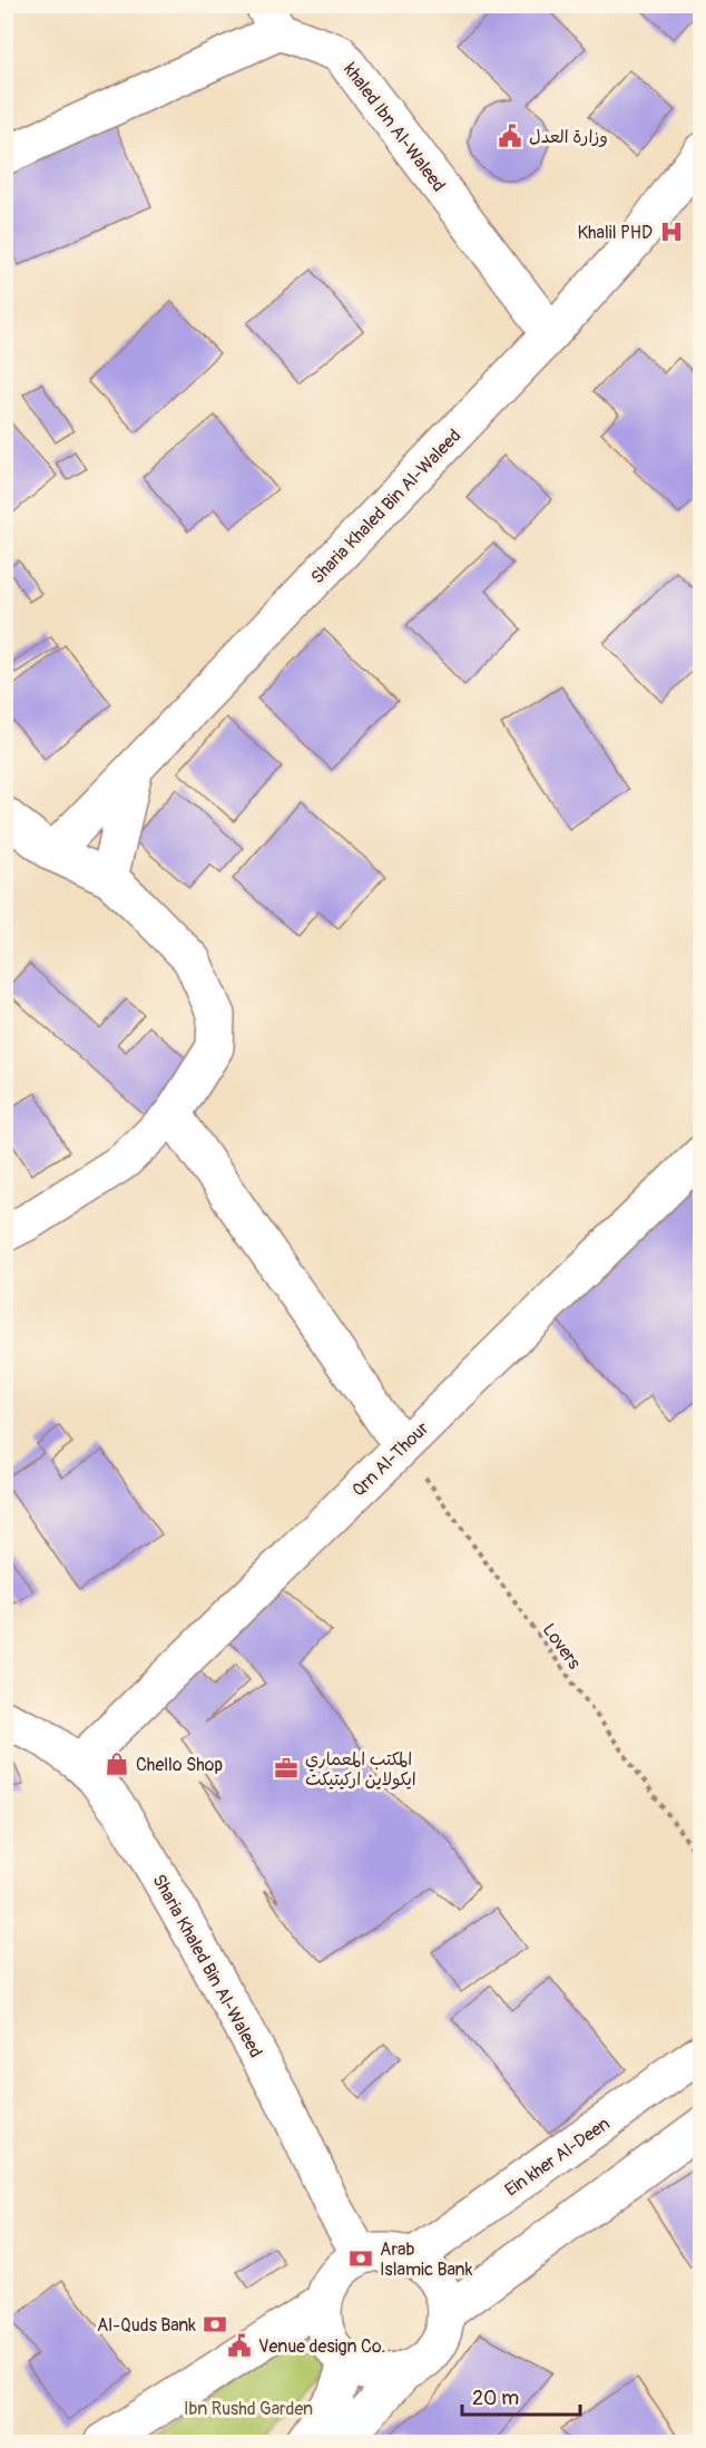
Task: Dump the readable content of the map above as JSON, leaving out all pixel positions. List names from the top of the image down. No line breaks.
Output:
{"streets":{"street":["khaled Ibn Al-Waleed","Sharia Khaled Bin Al-Waleed","Qrn Al-Thour","Ein kher Al-Deen"],"path":["Lovers"]},"crossings":[["khaled Ibn Al-Waleed","Sharia Khaled Bin Al-Waleed"],["Sharia Khaled Bin Al-Waleed","Qrn Al-Thour"],["Sharia Khaled Bin Al-Waleed","Ein kher Al-Deen"],["Qrn Al-Thour","Lovers"]],"parks":["Ibn Rushd Garden"],"places":{"public building":["وزارة العدل","Venue design Co."],"hospital":["Khalil PHD"],"shop":["Chello Shop"],"office":["المكتب المعماري ايكولاين اركيتيكت"],"bank":["Arab Islamic Bank","Al-Quds Bank"]},"scale_bar":"20 m"}
